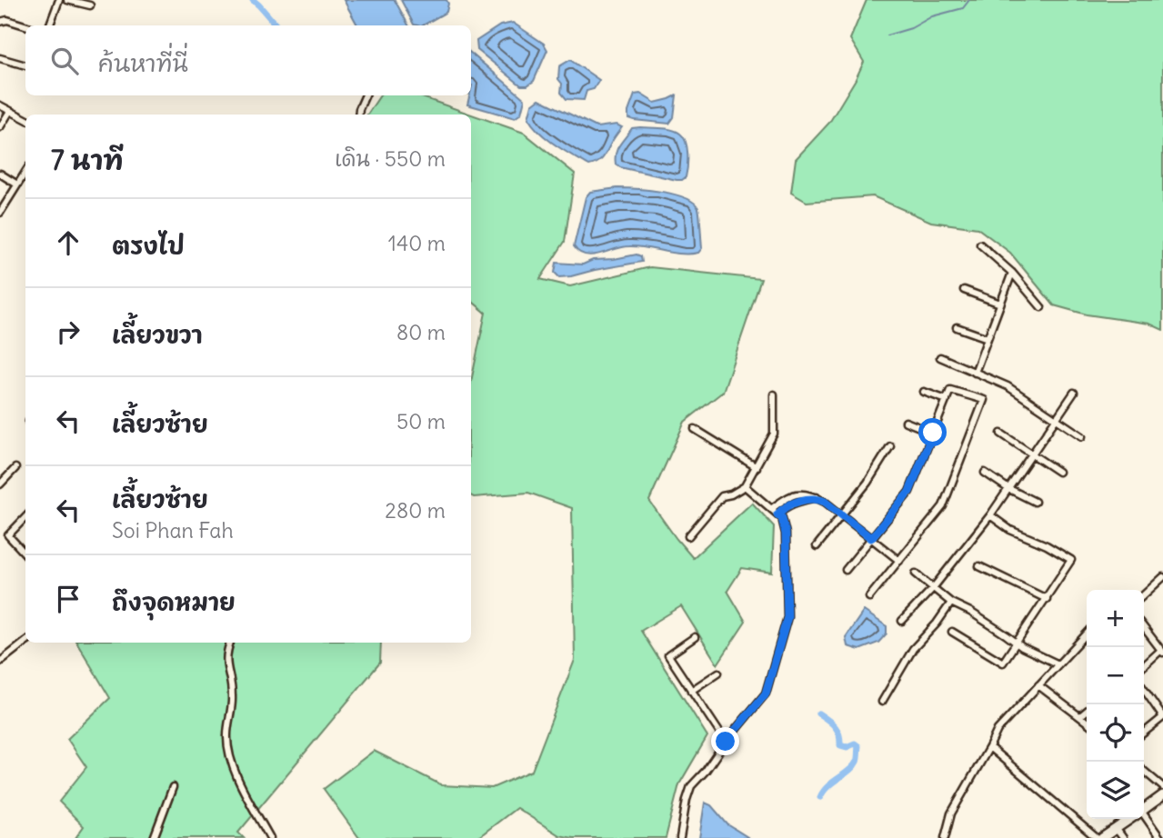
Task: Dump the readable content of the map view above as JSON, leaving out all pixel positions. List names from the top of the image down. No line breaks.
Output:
{"page":{"search":"ค้นหาที่นี่","heading":["7 นาที","เดิน · 550 m"],"list":[["ตรงไป","140 m"],["เลี้ยวขวา","80 m"],["เลี้ยวซ้าย","50 m"],["เลี้ยวซ้าย","Soi Phan Fah","280 m"],"ถึงจุดหมาย"],"map_buttons":["+","−"]}}
